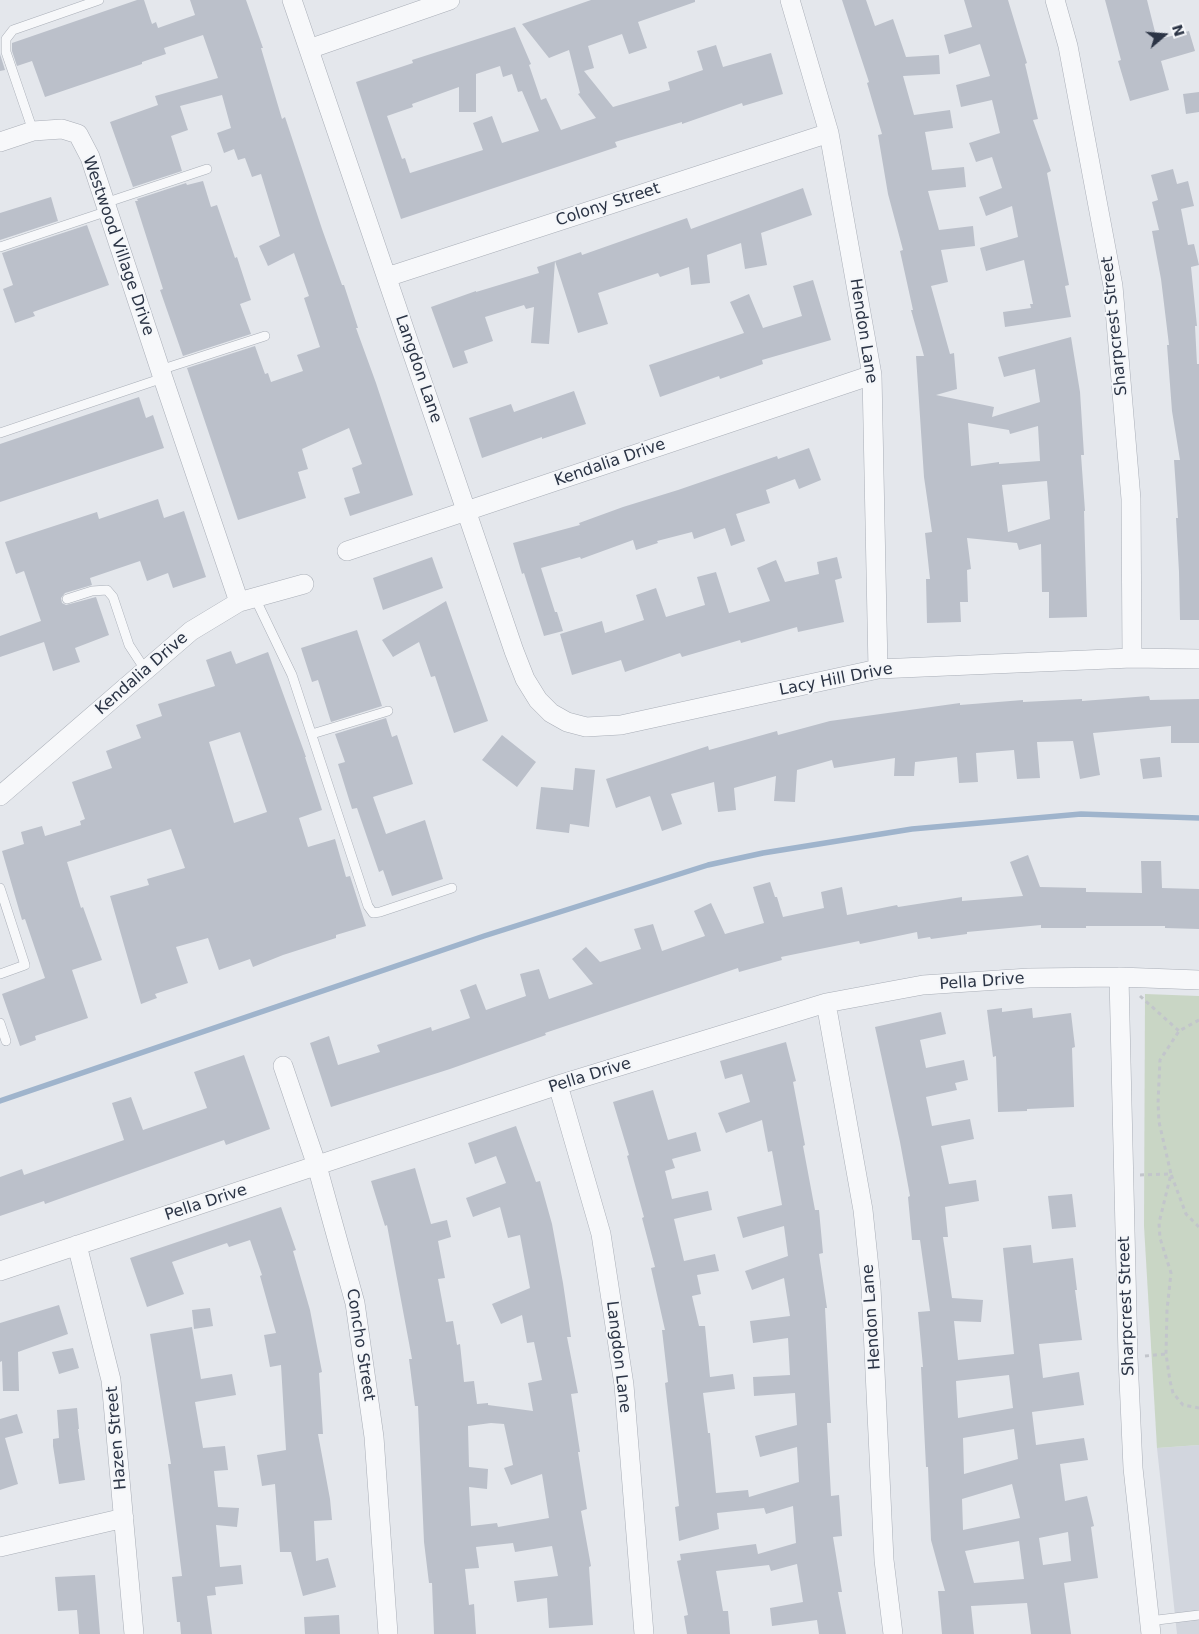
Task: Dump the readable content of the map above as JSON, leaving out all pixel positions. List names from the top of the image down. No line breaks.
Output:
{"streets":{"street":["Colony Street","Westwood Village Drive","Sharpcrest Street","Hendon Lane","Langdon Lane","Kendalia Drive","Lacy Hill Drive","Pella Drive","Concho Street","Hazen Street"]},"crossings":[["Colony Street","Hendon Lane"],["Colony Street","Langdon Lane"],["Westwood Village Drive","Kendalia Drive"],["Sharpcrest Street","Lacy Hill Drive"],["Sharpcrest Street","Pella Drive"],["Hendon Lane","Kendalia Drive"],["Hendon Lane","Lacy Hill Drive"],["Hendon Lane","Pella Drive"],["Langdon Lane","Kendalia Drive"],["Langdon Lane","Lacy Hill Drive"],["Langdon Lane","Pella Drive"],["Pella Drive","Concho Street"],["Pella Drive","Hazen Street"]],"north":"right"}
